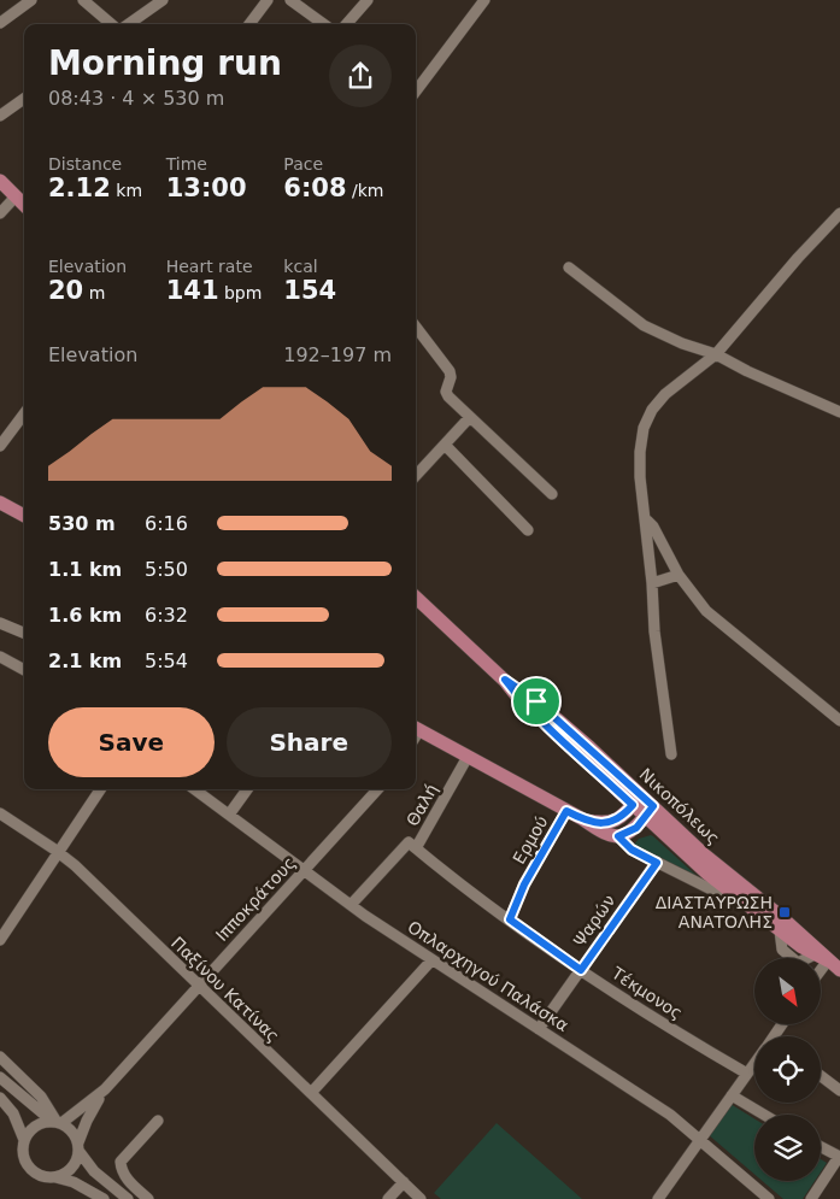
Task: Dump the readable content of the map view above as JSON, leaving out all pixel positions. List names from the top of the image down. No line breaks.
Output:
{"streets":{"main road":["Νικοπόλεως"],"street":["Θαλή","Ερμού","Ιπποκράτους","Ψαρών","Οπλαρχηγού Παλάσκα","Παξίνου Κατίνας","Τέκμονος"]},"crossings":[["Θαλή","Οπλαρχηγού Παλάσκα"],["Θαλή","Τέκμονος"],["Ερμού","Τέκμονος"],["Ιπποκράτους","Οπλαρχηγού Παλάσκα"],["Ιπποκράτους","Παξίνου Κατίνας"],["Ψαρών","Οπλαρχηγού Παλάσκα"],["Ψαρών","Τέκμονος"]],"places":{"transit":["ΔΙΑΣΤΑΥΡΩΣΗ ΑΝΑΤΟΛΗΣ"]},"north":"bottom right","page":{"heading":["Morning run","08:43 · 4 × 530 m"],"stats":[["Distance","2.12 km"],["Time","13:00"],["Pace","6:08 /km"],["Elevation","20 m"],["Heart rate","141 bpm"],["kcal","154"]],"chart":["Elevation","192–197 m"],"list":[{"name":"530 m","note":"6:16"},{"name":"1.1 km","note":"5:50"},{"name":"1.6 km","note":"6:32"},{"name":"2.1 km","note":"5:54"}],"buttons":["Save","Share"]}}
